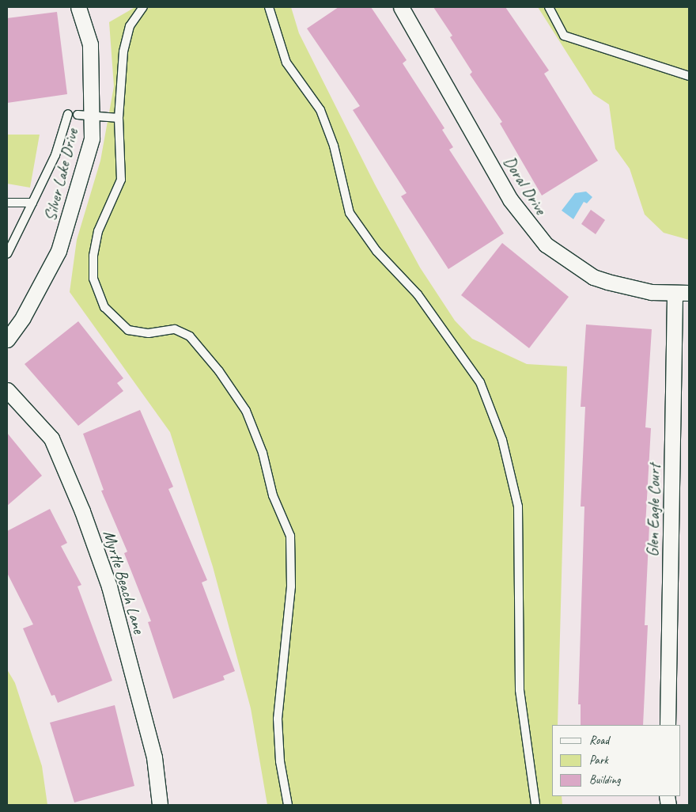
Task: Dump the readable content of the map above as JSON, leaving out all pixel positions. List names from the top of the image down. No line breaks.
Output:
{"streets":{"street":["Silver Lake Drive","Doral Drive","Glen Eagle Court","Myrtle Beach Lane"]},"crossings":[["Doral Drive","Glen Eagle Court"]],"legend":["Road","Park","Building"]}
